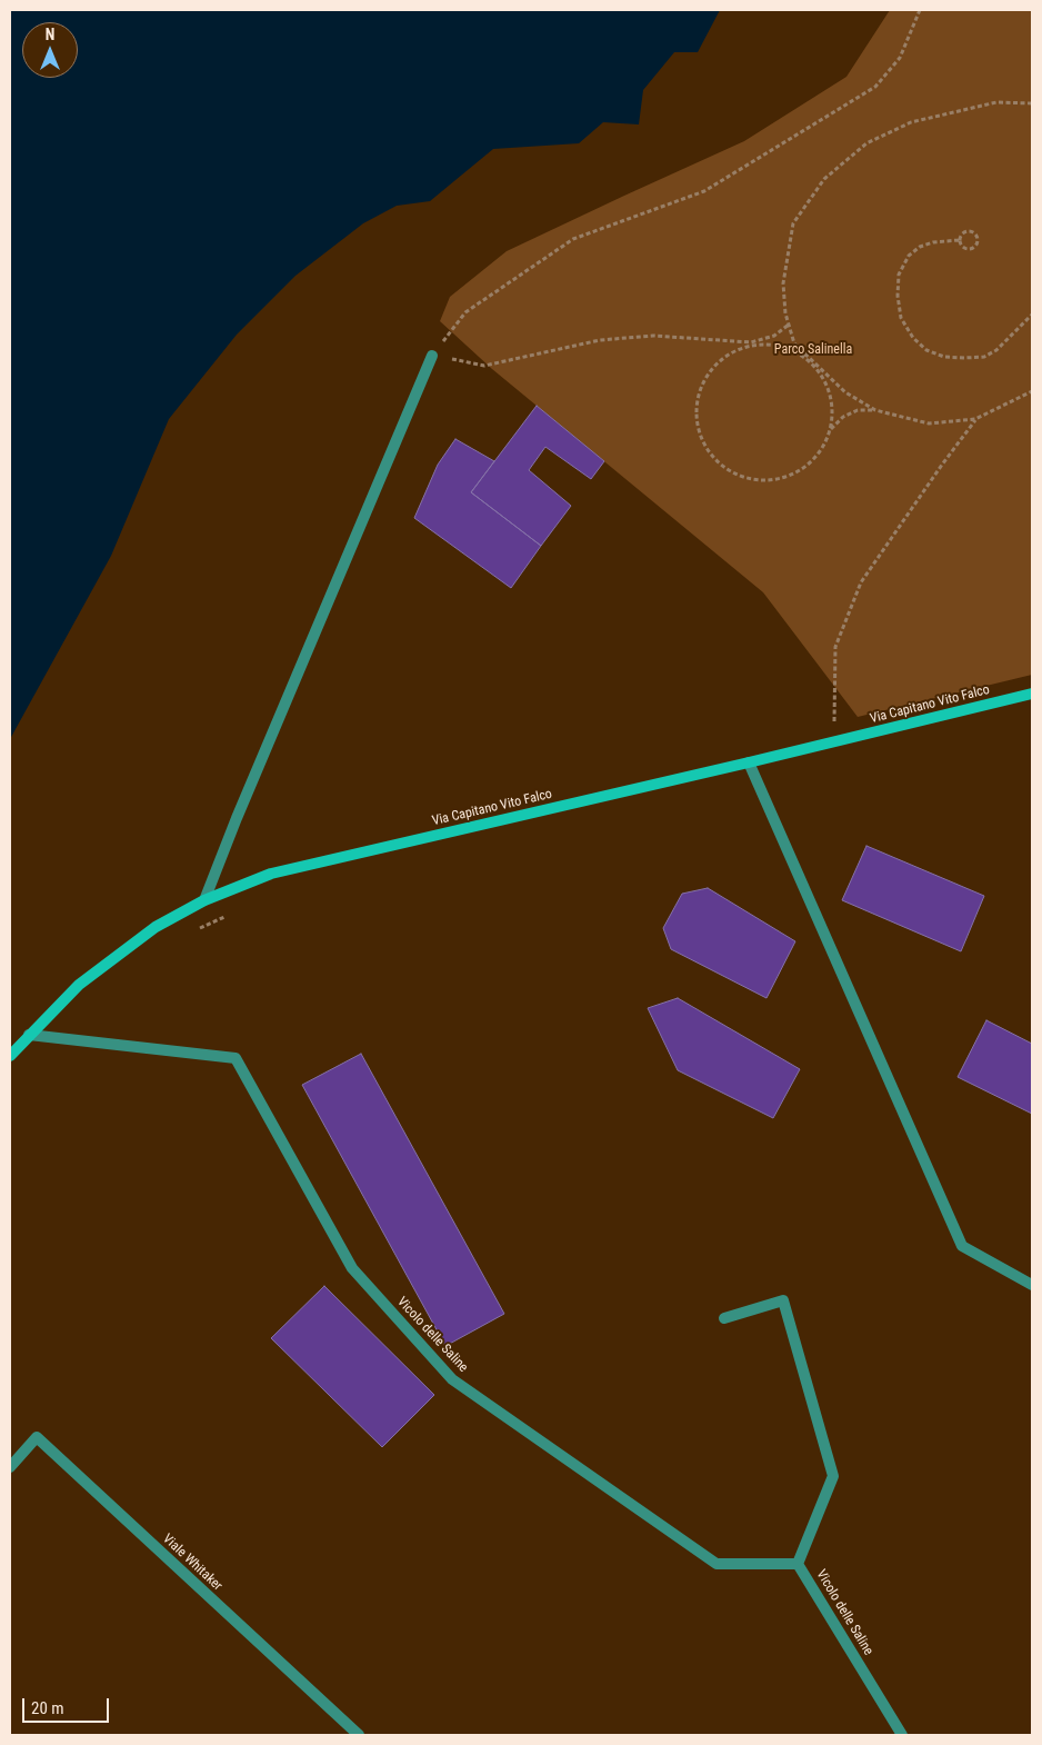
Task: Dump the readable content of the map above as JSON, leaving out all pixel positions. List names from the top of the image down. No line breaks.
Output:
{"streets":{"street":["Via Capitano Vito Falco","Vicolo delle Saline","Viale Whitaker"]},"crossings":[["Via Capitano Vito Falco","Vicolo delle Saline"]],"parks":["Parco Salinella"],"scale_bar":"20 m","north":"top"}
